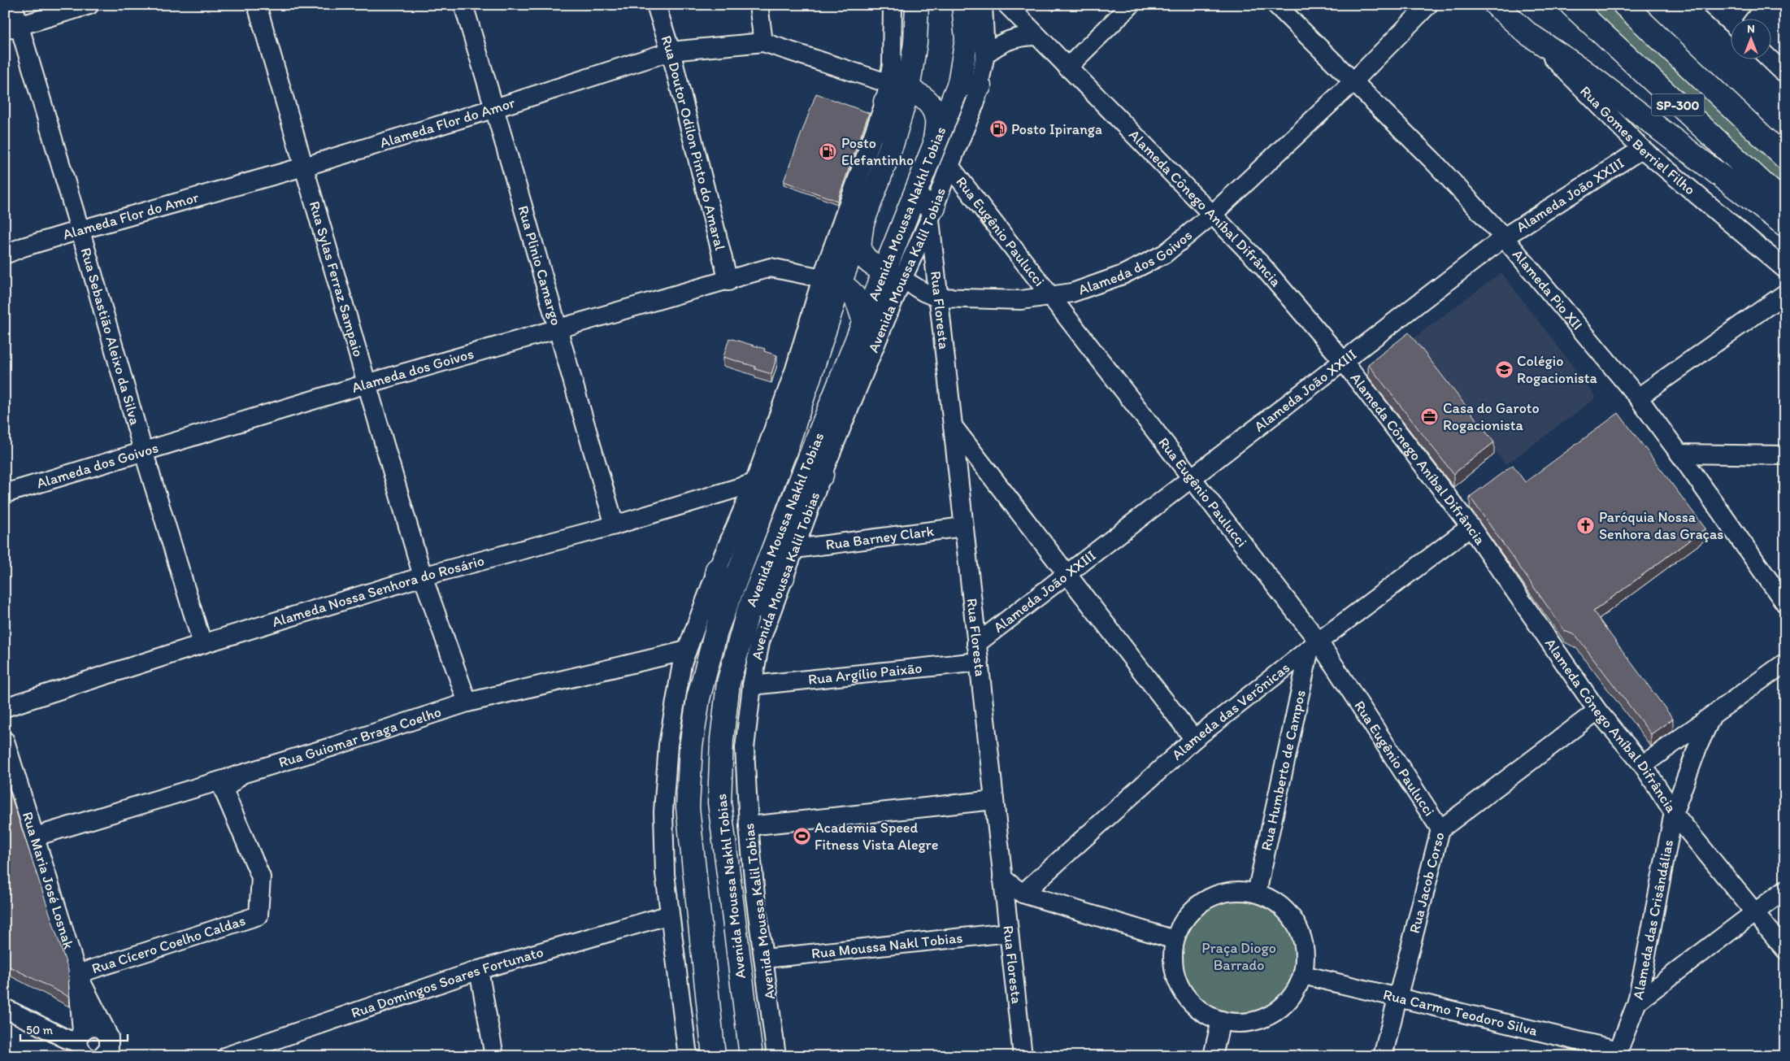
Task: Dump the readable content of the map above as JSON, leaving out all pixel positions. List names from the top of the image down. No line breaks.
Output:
{"streets":{"main road":["SP-300","Rua Gomes Berriel Filho","Avenida Moussa Nakhl Tobias"],"street":["Alameda Flor do Amor","Rua Doutor Odilon Pinto do Amaral","Alameda João XXIII","Alameda Cônego Aníbal Difrância","Rua Eugênio Paulucci","Alameda dos Goivos","Rua Plinio Camargo","Avenida Moussa Kalil Tobias","Rua Sylas Ferraz Sampaio","Alameda Pio XII","Rua Floresta","Rua Sebastião Aleixo da Silva","Rua Barney Clark","Alameda Nossa Senhora do Rosário","Rua Argílio Paixão","Alameda das Verônicas","Rua Guiomar Braga Coelho","Rua Humberto de Campos","Rua Maria José Losnak","Rua Jacob Corso","Alameda das Crisândálias","Rua Cícero Coelho Caldas","Rua Moussa Nakl Tobias","Rua Domingos Soares Fortunato","Rua Carmo Teodoro Silva"]},"crossings":[["Alameda Flor do Amor","Rua Doutor Odilon Pinto do Amaral"],["Alameda Flor do Amor","Avenida Moussa Nakhl Tobias"],["Alameda Flor do Amor","Rua Plinio Camargo"],["Alameda Flor do Amor","Rua Sylas Ferraz Sampaio"],["Alameda Flor do Amor","Rua Sebastião Aleixo da Silva"],["Rua Gomes Berriel Filho","Alameda João XXIII"],["Rua Doutor Odilon Pinto do Amaral","Alameda dos Goivos"],["Alameda João XXIII","Alameda Cônego Aníbal Difrância"],["Alameda João XXIII","Rua Eugênio Paulucci"],["Alameda João XXIII","Alameda Pio XII"],["Alameda João XXIII","Rua Floresta"],["Alameda João XXIII","Rua Argílio Paixão"],["Alameda Cônego Aníbal Difrância","Alameda dos Goivos"],["Alameda Cônego Aníbal Difrância","Alameda das Verônicas"],["Alameda Cônego Aníbal Difrância","Rua Jacob Corso"],["Alameda Cônego Aníbal Difrância","Alameda das Crisândálias"],["Avenida Moussa Nakhl Tobias","Alameda dos Goivos"],["Avenida Moussa Nakhl Tobias","Avenida Moussa Kalil Tobias"],["Avenida Moussa Nakhl Tobias","Rua Floresta"],["Rua Eugênio Paulucci","Alameda dos Goivos"],["Rua Eugênio Paulucci","Avenida Moussa Kalil Tobias"],["Rua Eugênio Paulucci","Alameda das Verônicas"],["Rua Eugênio Paulucci","Rua Humberto de Campos"],["Rua Eugênio Paulucci","Rua Jacob Corso"],["Alameda dos Goivos","Rua Plinio Camargo"],["Alameda dos Goivos","Avenida Moussa Kalil Tobias"],["Alameda dos Goivos","Rua Sylas Ferraz Sampaio"],["Alameda dos Goivos","Alameda Pio XII"],["Alameda dos Goivos","Rua Floresta"],["Alameda dos Goivos","Rua Sebastião Aleixo da Silva"],["Rua Plinio Camargo","Alameda Nossa Senhora do Rosário"],["Avenida Moussa Kalil Tobias","Rua Floresta"],["Avenida Moussa Kalil Tobias","Rua Barney Clark"],["Avenida Moussa Kalil Tobias","Rua Argílio Paixão"],["Avenida Moussa Kalil Tobias","Rua Moussa Nakl Tobias"],["Rua Sylas Ferraz Sampaio","Alameda Nossa Senhora do Rosário"],["Rua Sylas Ferraz Sampaio","Rua Guiomar Braga Coelho"],["Rua Floresta","Rua Barney Clark"],["Rua Floresta","Rua Argílio Paixão"],["Rua Floresta","Rua Moussa Nakl Tobias"],["Rua Sebastião Aleixo da Silva","Alameda Nossa Senhora do Rosário"],["Alameda das Verônicas","Rua Humberto de Campos"],["Rua Guiomar Braga Coelho","Rua Maria José Losnak"],["Rua Guiomar Braga Coelho","Rua Cícero Coelho Caldas"],["Rua Humberto de Campos","Rua Carmo Teodoro Silva"],["Rua Maria José Losnak","Rua Cícero Coelho Caldas"],["Rua Jacob Corso","Rua Carmo Teodoro Silva"],["Alameda das Crisândálias","Rua Carmo Teodoro Silva"]],"parks":["Praça Diogo Barrado"],"places":{"fuel station":["Posto Ipiranga","Posto Elefantinho"],"school or university":["Colégio Rogacionista"],"office":["Casa do Garoto Rogacionista"],"church":["Paróquia Nossa Senhora das Graças"],"sports":["Academia Speed Fitness Vista Alegre"]},"scale_bar":"50 m","north":"top"}
